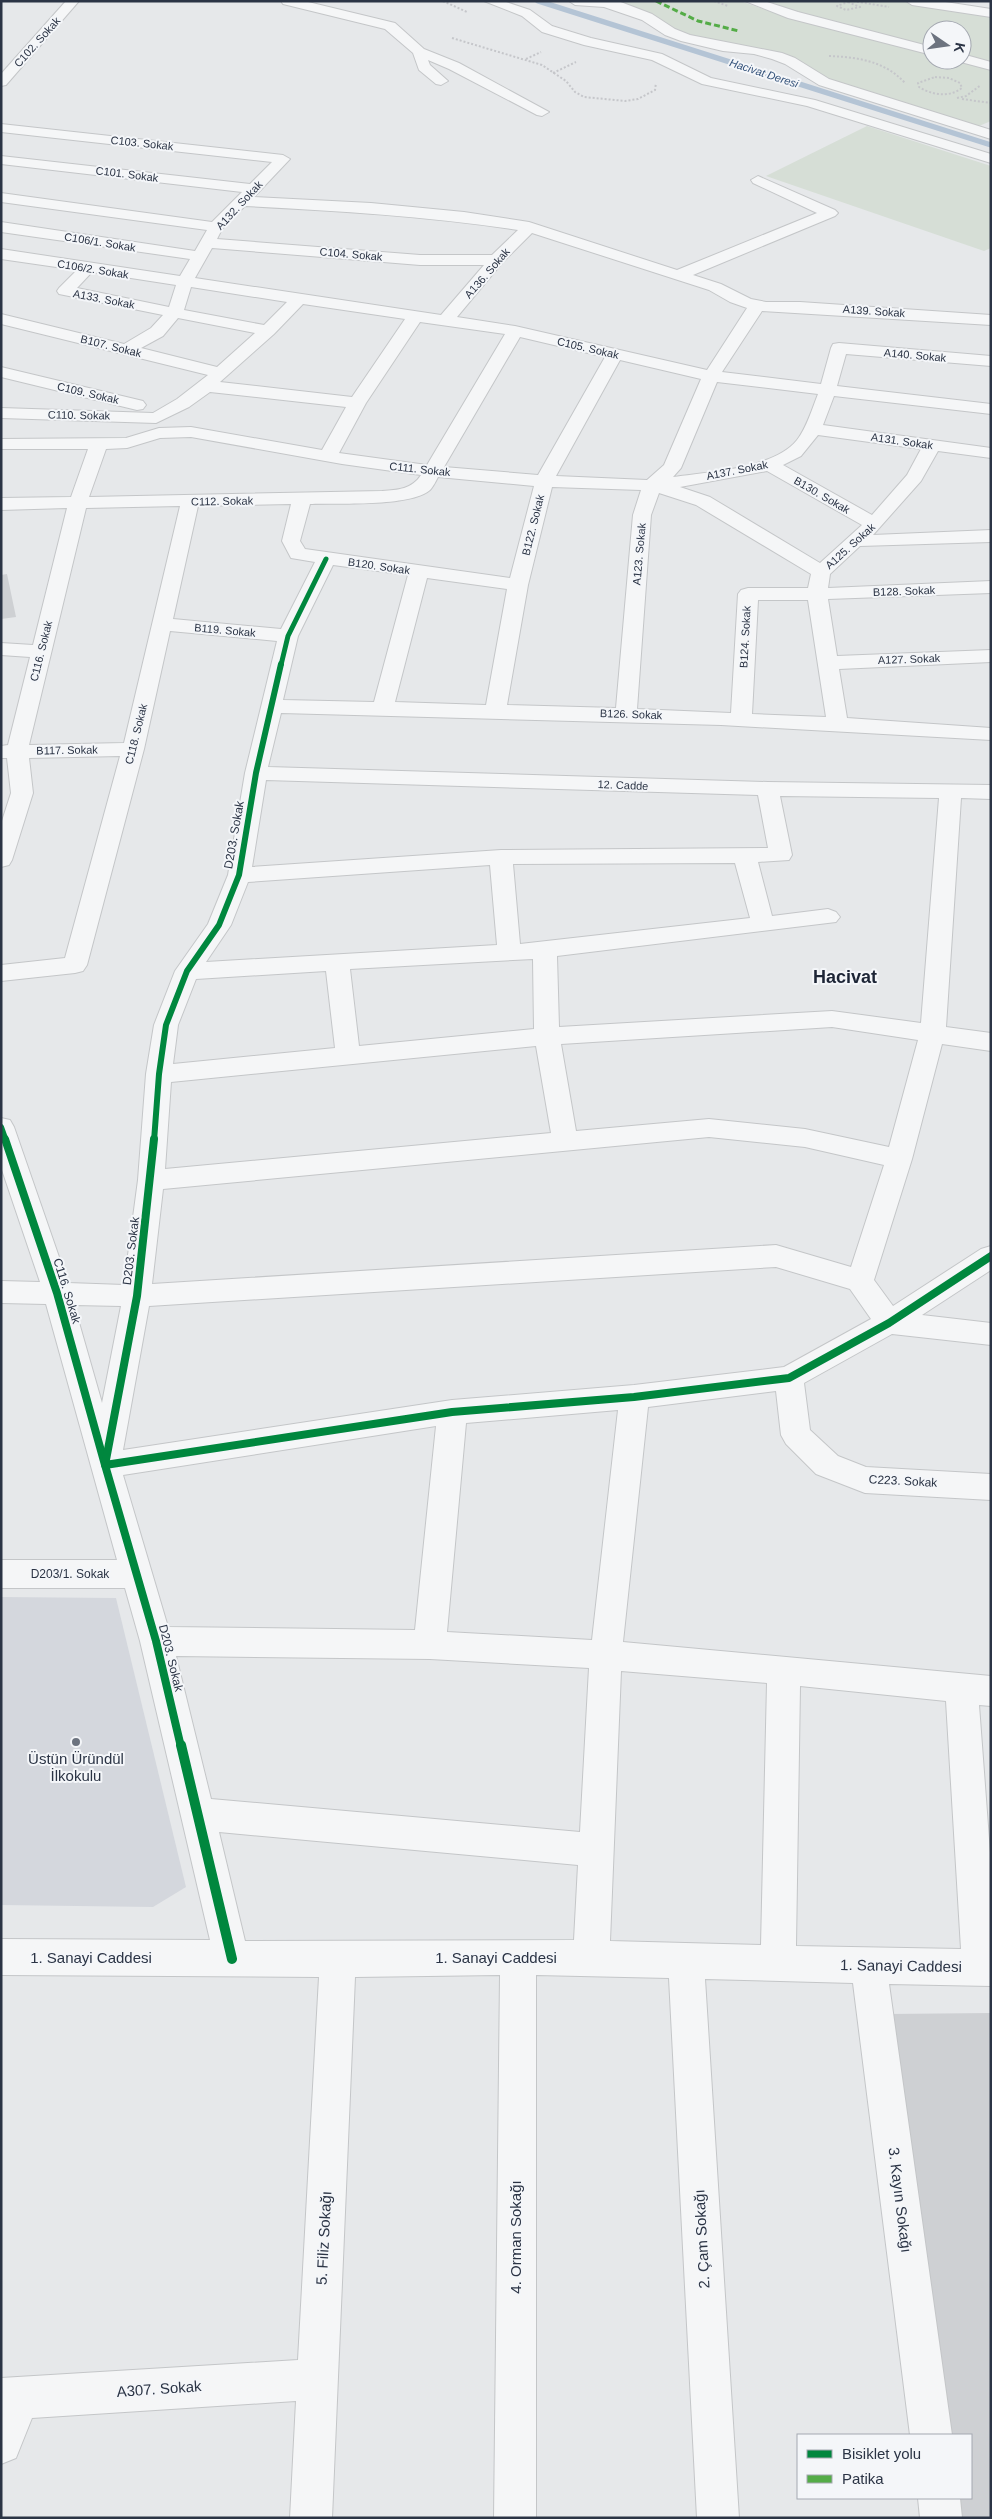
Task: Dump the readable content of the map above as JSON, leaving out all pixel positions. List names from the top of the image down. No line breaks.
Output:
{"streets":{"street":["C102. Sokak","C103. Sokak","C101. Sokak","A132. Sokak","C106/1. Sokak","C104. Sokak","C106/2. Sokak","A136. Sokak","A133. Sokak","A139. Sokak","B107. Sokak","C105. Sokak","A140. Sokak","C109. Sokak","C110. Sokak","A131. Sokak","C111. Sokak","A137. Sokak","B130. Sokak","C112. Sokak","B122. Sokak","A125. Sokak","A123. Sokak","B120. Sokak","B128. Sokak","B119. Sokak","B124. Sokak","C116. Sokak","A127. Sokak","B126. Sokak","C118. Sokak","B117. Sokak","12. Cadde","D203. Sokak","C223. Sokak","D203/1. Sokak","1. Sanayi Caddesi","3. Kayın Sokağı","4. Orman Sokağı","5. Filiz Sokağı","2. Çam Sokağı","A307. Sokak"]},"crossings":[["C103. Sokak","A132. Sokak"],["C101. Sokak","A132. Sokak"],["A132. Sokak","C106/1. Sokak"],["A132. Sokak","C104. Sokak"],["A132. Sokak","C106/2. Sokak"],["A132. Sokak","A139. Sokak"],["A132. Sokak","C105. Sokak"],["C106/1. Sokak","C104. Sokak"],["C104. Sokak","A136. Sokak"],["C106/2. Sokak","A133. Sokak"],["C106/2. Sokak","C105. Sokak"],["A136. Sokak","A139. Sokak"],["A136. Sokak","C105. Sokak"],["C105. Sokak","A137. Sokak"],["C105. Sokak","C112. Sokak"],["C105. Sokak","B122. Sokak"],["A140. Sokak","A137. Sokak"],["C109. Sokak","C110. Sokak"],["C109. Sokak","C111. Sokak"],["C110. Sokak","C111. Sokak"],["A131. Sokak","A137. Sokak"],["A131. Sokak","A125. Sokak"],["C111. Sokak","A137. Sokak"],["C111. Sokak","C112. Sokak"],["C111. Sokak","B122. Sokak"],["C111. Sokak","A125. Sokak"],["C111. Sokak","A123. Sokak"],["C111. Sokak","C116. Sokak"],["A137. Sokak","B130. Sokak"],["A137. Sokak","A123. Sokak"],["B130. Sokak","A125. Sokak"],["C112. Sokak","B120. Sokak"],["C112. Sokak","C116. Sokak"],["C112. Sokak","C118. Sokak"],["B122. Sokak","B120. Sokak"],["B122. Sokak","B126. Sokak"],["A125. Sokak","B128. Sokak"],["A125. Sokak","B124. Sokak"],["A125. Sokak","A127. Sokak"],["A125. Sokak","B126. Sokak"],["A123. Sokak","B126. Sokak"],["B120. Sokak","D203. Sokak"],["B128. Sokak","B124. Sokak"],["B119. Sokak","C118. Sokak"],["B119. Sokak","D203. Sokak"],["B124. Sokak","B126. Sokak"],["C116. Sokak","B117. Sokak"],["C116. Sokak","D203. Sokak"],["B126. Sokak","D203. Sokak"],["C118. Sokak","B117. Sokak"],["12. Cadde","D203. Sokak"],["D203. Sokak","D203/1. Sokak"],["D203. Sokak","1. Sanayi Caddesi"],["1. Sanayi Caddesi","3. Kayın Sokağı"],["1. Sanayi Caddesi","4. Orman Sokağı"],["1. Sanayi Caddesi","5. Filiz Sokağı"],["1. Sanayi Caddesi","2. Çam Sokağı"],["5. Filiz Sokağı","A307. Sokak"]],"districts":["Hacivat"],"water":["Hacivat Deresi"],"places":["Üstün Üründül İlkokulu"],"legend":["Bisiklet yolu","Patika"],"north":"right"}
